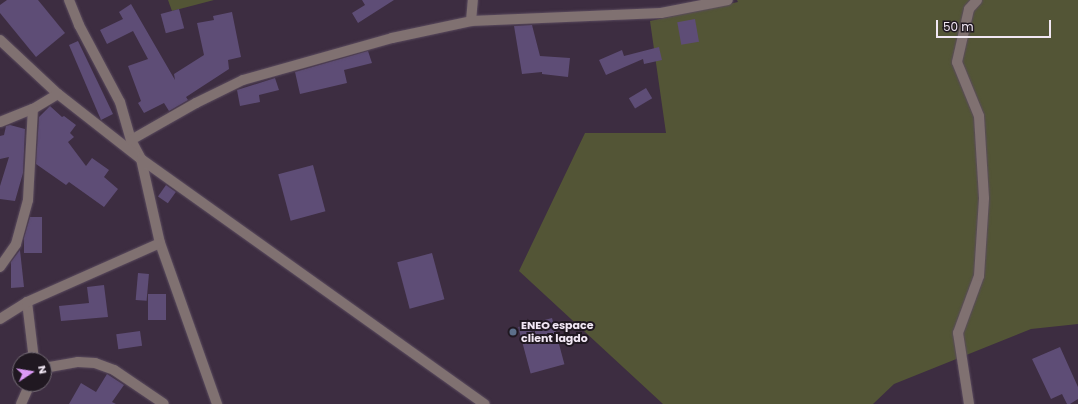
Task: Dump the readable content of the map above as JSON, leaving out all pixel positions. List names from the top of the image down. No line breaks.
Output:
{"places":["ENEO espace client lagdo"],"scale_bar":"50 m","north":"right"}
